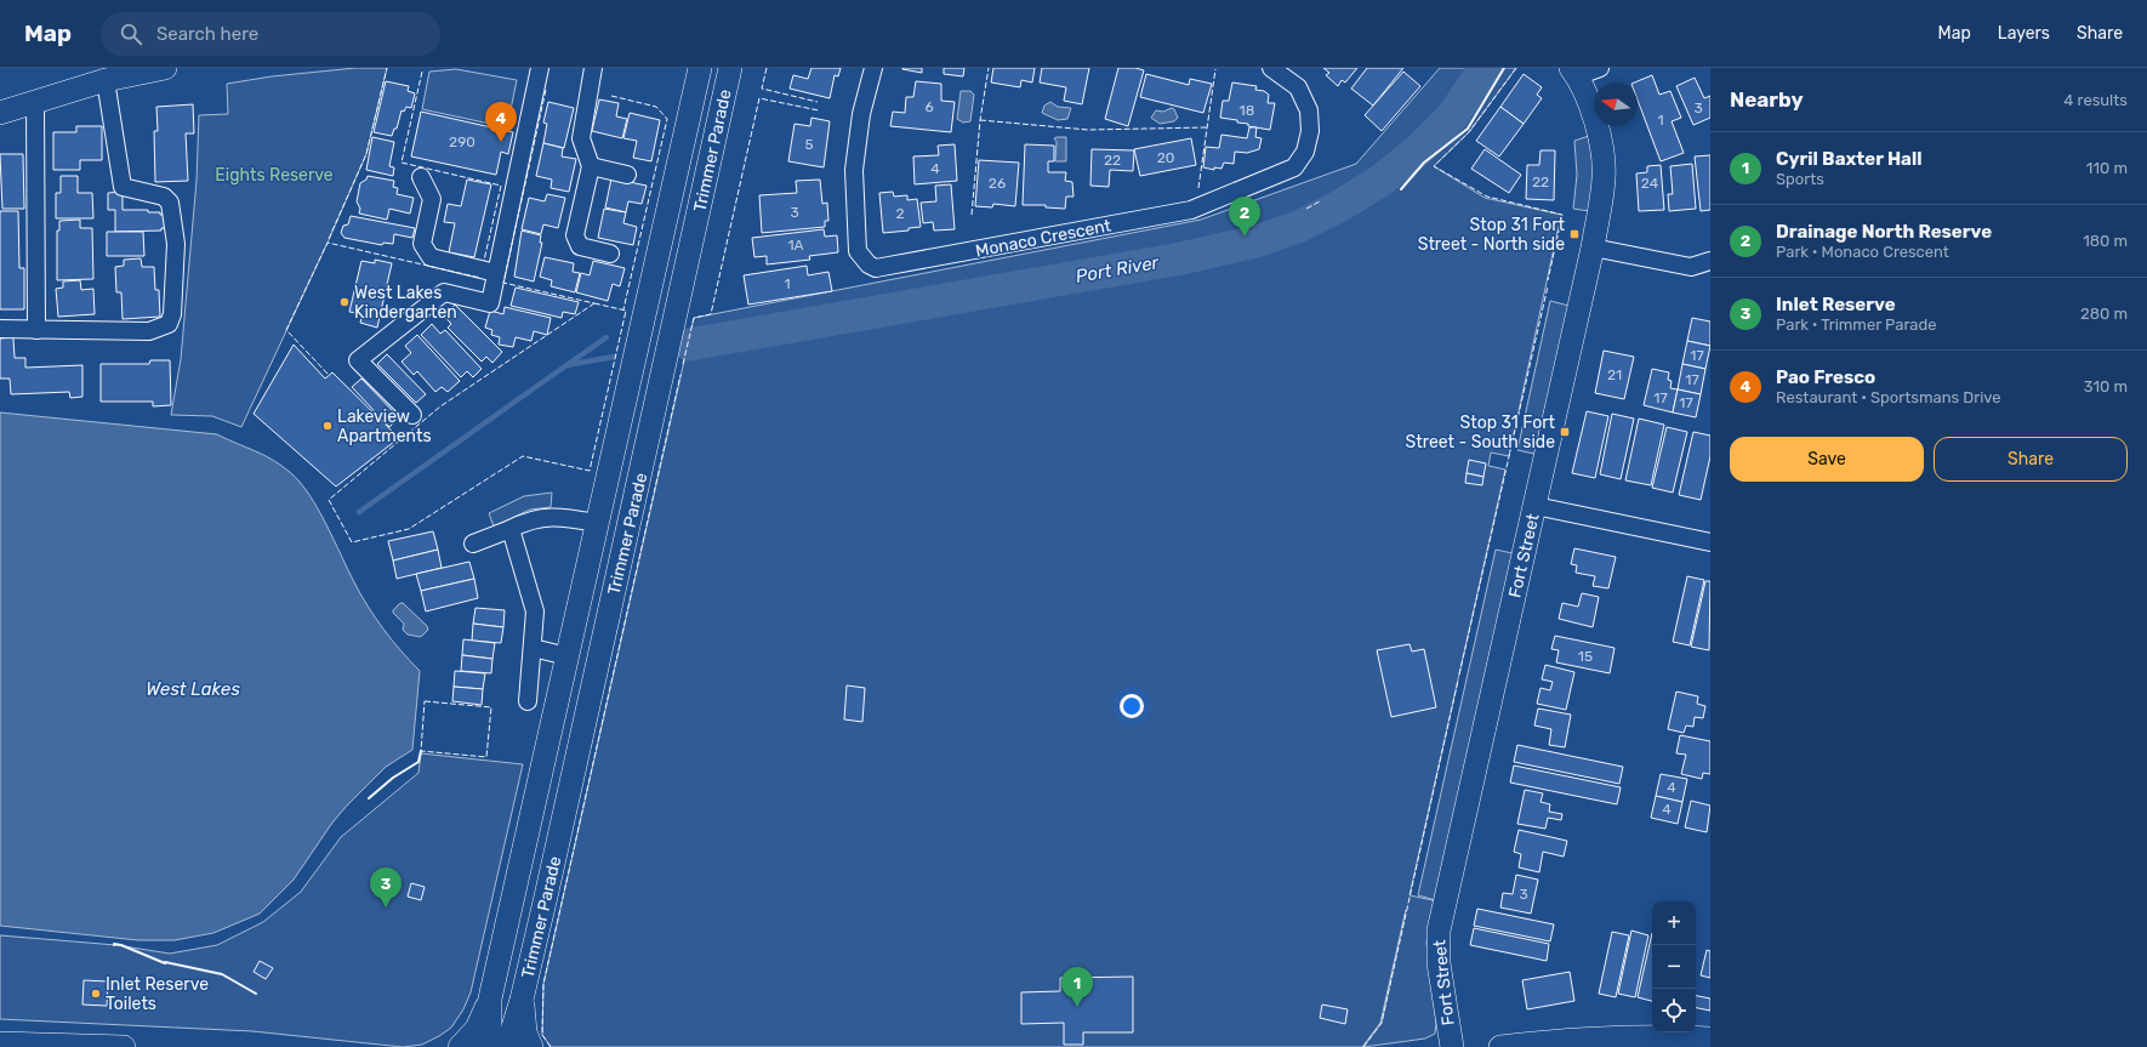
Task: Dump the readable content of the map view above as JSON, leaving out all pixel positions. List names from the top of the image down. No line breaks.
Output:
{"streets":{"main road":["Trimmer Parade","Fort Street"],"street":["Monaco Crescent"]},"water":["Port River","West Lakes"],"parks":["Eights Reserve"],"places":{"transit":["Stop 31 Fort Street - North side","Stop 31 Fort Street - South side"],"other":["West Lakes Kindergarten","Lakeview Apartments","Inlet Reserve Toilets"]},"house_numbers":["6","3","18","1","290","5","20","22","4","22","26","24","3","2","1A","1","17","21","17","17","17","15","4","4","3"],"north":"left","page":{"header":"Map","search":"Search here","nav":["Map","Layers","Share"],"heading":["Nearby","4 results"],"pins":["4","2","3","1"],"list":[{"mark":"1","name":"Cyril Baxter Hall","note":"Sports","value":"110 m"},{"mark":"2","name":"Drainage North Reserve","note":"Park · Monaco Crescent","value":"180 m"},{"mark":"3","name":"Inlet Reserve","note":"Park · Trimmer Parade","value":"280 m"},{"mark":"4","name":"Pao Fresco","note":"Restaurant · Sportsmans Drive","value":"310 m"}],"buttons":["Save","Share"],"map_buttons":["+","−"]}}
